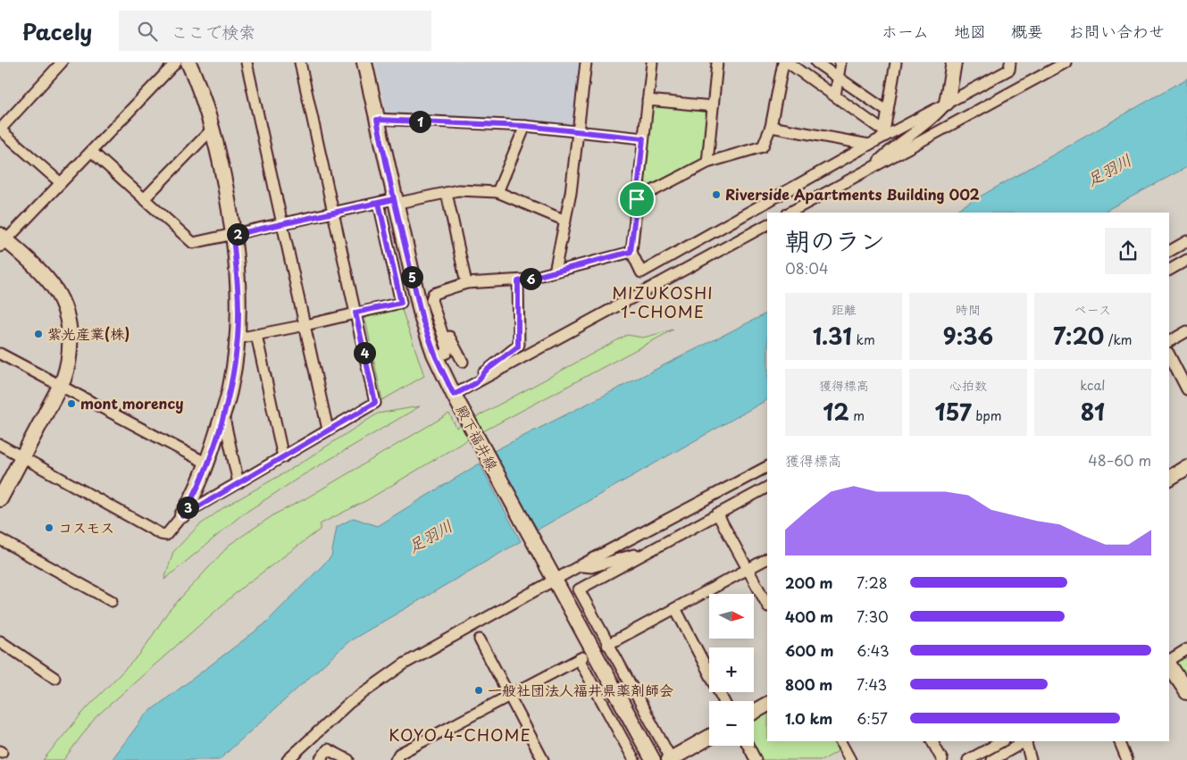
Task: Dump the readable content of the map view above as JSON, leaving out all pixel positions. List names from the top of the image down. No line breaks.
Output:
{"streets":{"street":["殿下福井線"]},"districts":["MIZUKOSHI 1-CHOME","KOYO 4-CHOME"],"water":["足羽川"],"places":["Riverside Apartments Building 002","紫光産業(株)","mont morency","コスモス","一般社団法人福井県薬剤師会"],"north":"right","page":{"header":"Pacely","search":"ここで検索","nav":["ホーム","地図","概要","お問い合わせ"],"pins":["1","2","5","6","4","3"],"heading":["朝のラン","08:04"],"stats":[["距離","1.31 km"],["時間","9:36"],["ペース","7:20 /km"],["獲得標高","12 m"],["心拍数","157 bpm"],["kcal","81"]],"chart":["獲得標高","48–60 m"],"list":[{"name":"200 m","note":"7:28"},{"name":"400 m","note":"7:30"},{"name":"600 m","note":"6:43"},{"name":"800 m","note":"7:43"},{"name":"1.0 km","note":"6:57"}],"map_buttons":["+","−"]}}
